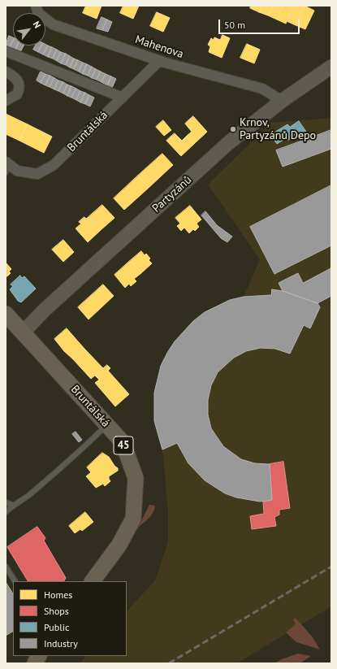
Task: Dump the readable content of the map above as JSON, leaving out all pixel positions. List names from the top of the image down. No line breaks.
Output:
{"streets":{"main road":["Bruntálská","45"],"street":["Mahenova","Partyzánů"]},"crossings":[["Mahenova","Bruntálská"],["Mahenova","Partyzánů"],["Bruntálská","Partyzánů"]],"places":["Krnov, Partyzánů Depo"],"legend":["Homes","Shops","Public","Industry"],"scale_bar":"50 m","north":"top right"}
